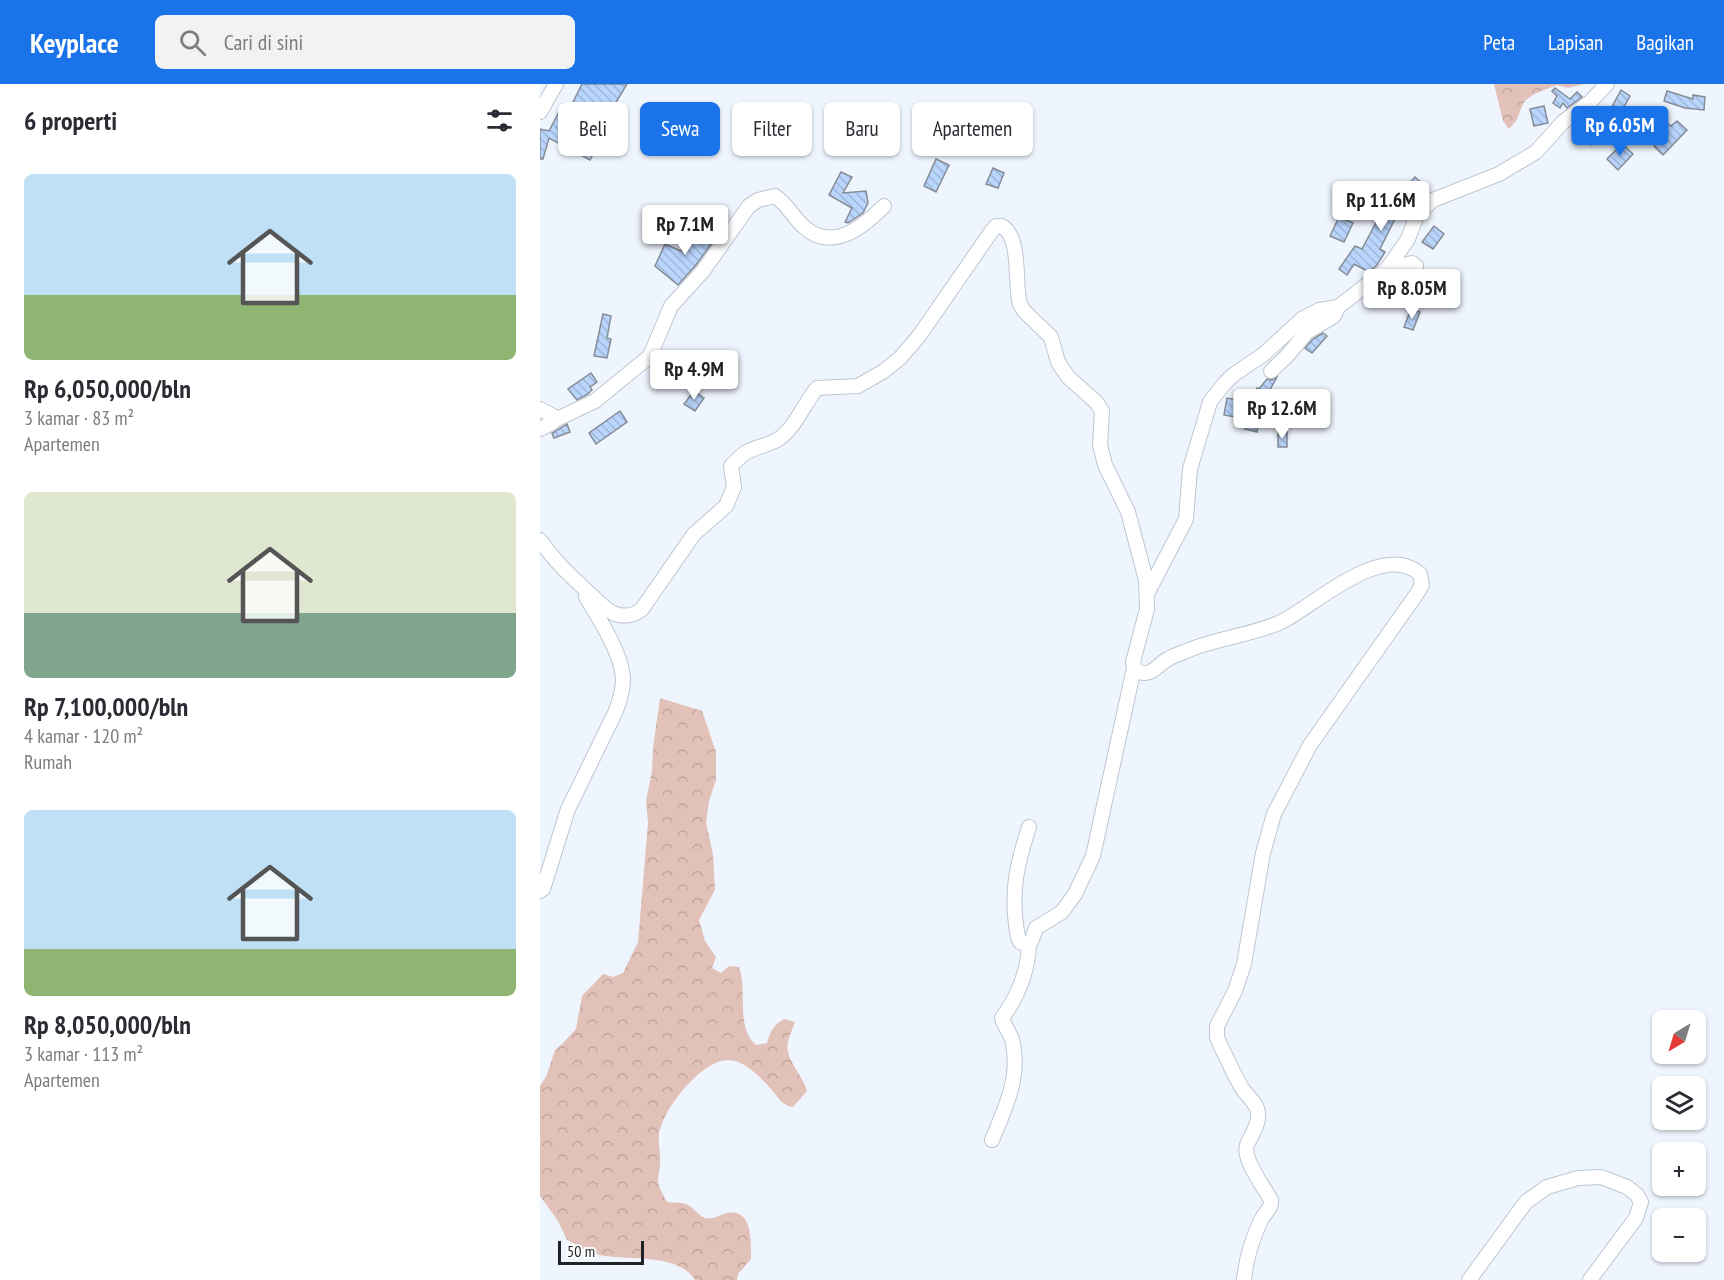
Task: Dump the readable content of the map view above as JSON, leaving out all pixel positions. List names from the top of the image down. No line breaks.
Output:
{"scale_bar":"50 m","north":"bottom left","page":{"header":"Keyplace","search":"Cari di sini","nav":["Peta","Lapisan","Bagikan"],"heading":"6 properti","chip":["Beli","Sewa","Filter","Baru","Apartemen"],"price":["Rp 6.05M","Rp 11.6M","Rp 7.1M","Rp 8.05M","Rp 4.9M","Rp 12.6M"],"list":[{"name":"Rp 6,050,000/bln","note":"3 kamar · 83 m² · Apartemen"},{"name":"Rp 7,100,000/bln","note":"4 kamar · 120 m² · Rumah"},{"name":"Rp 8,050,000/bln","note":"3 kamar · 113 m² · Apartemen"}],"map_buttons":["+","−"],"scale":"50 m"}}
